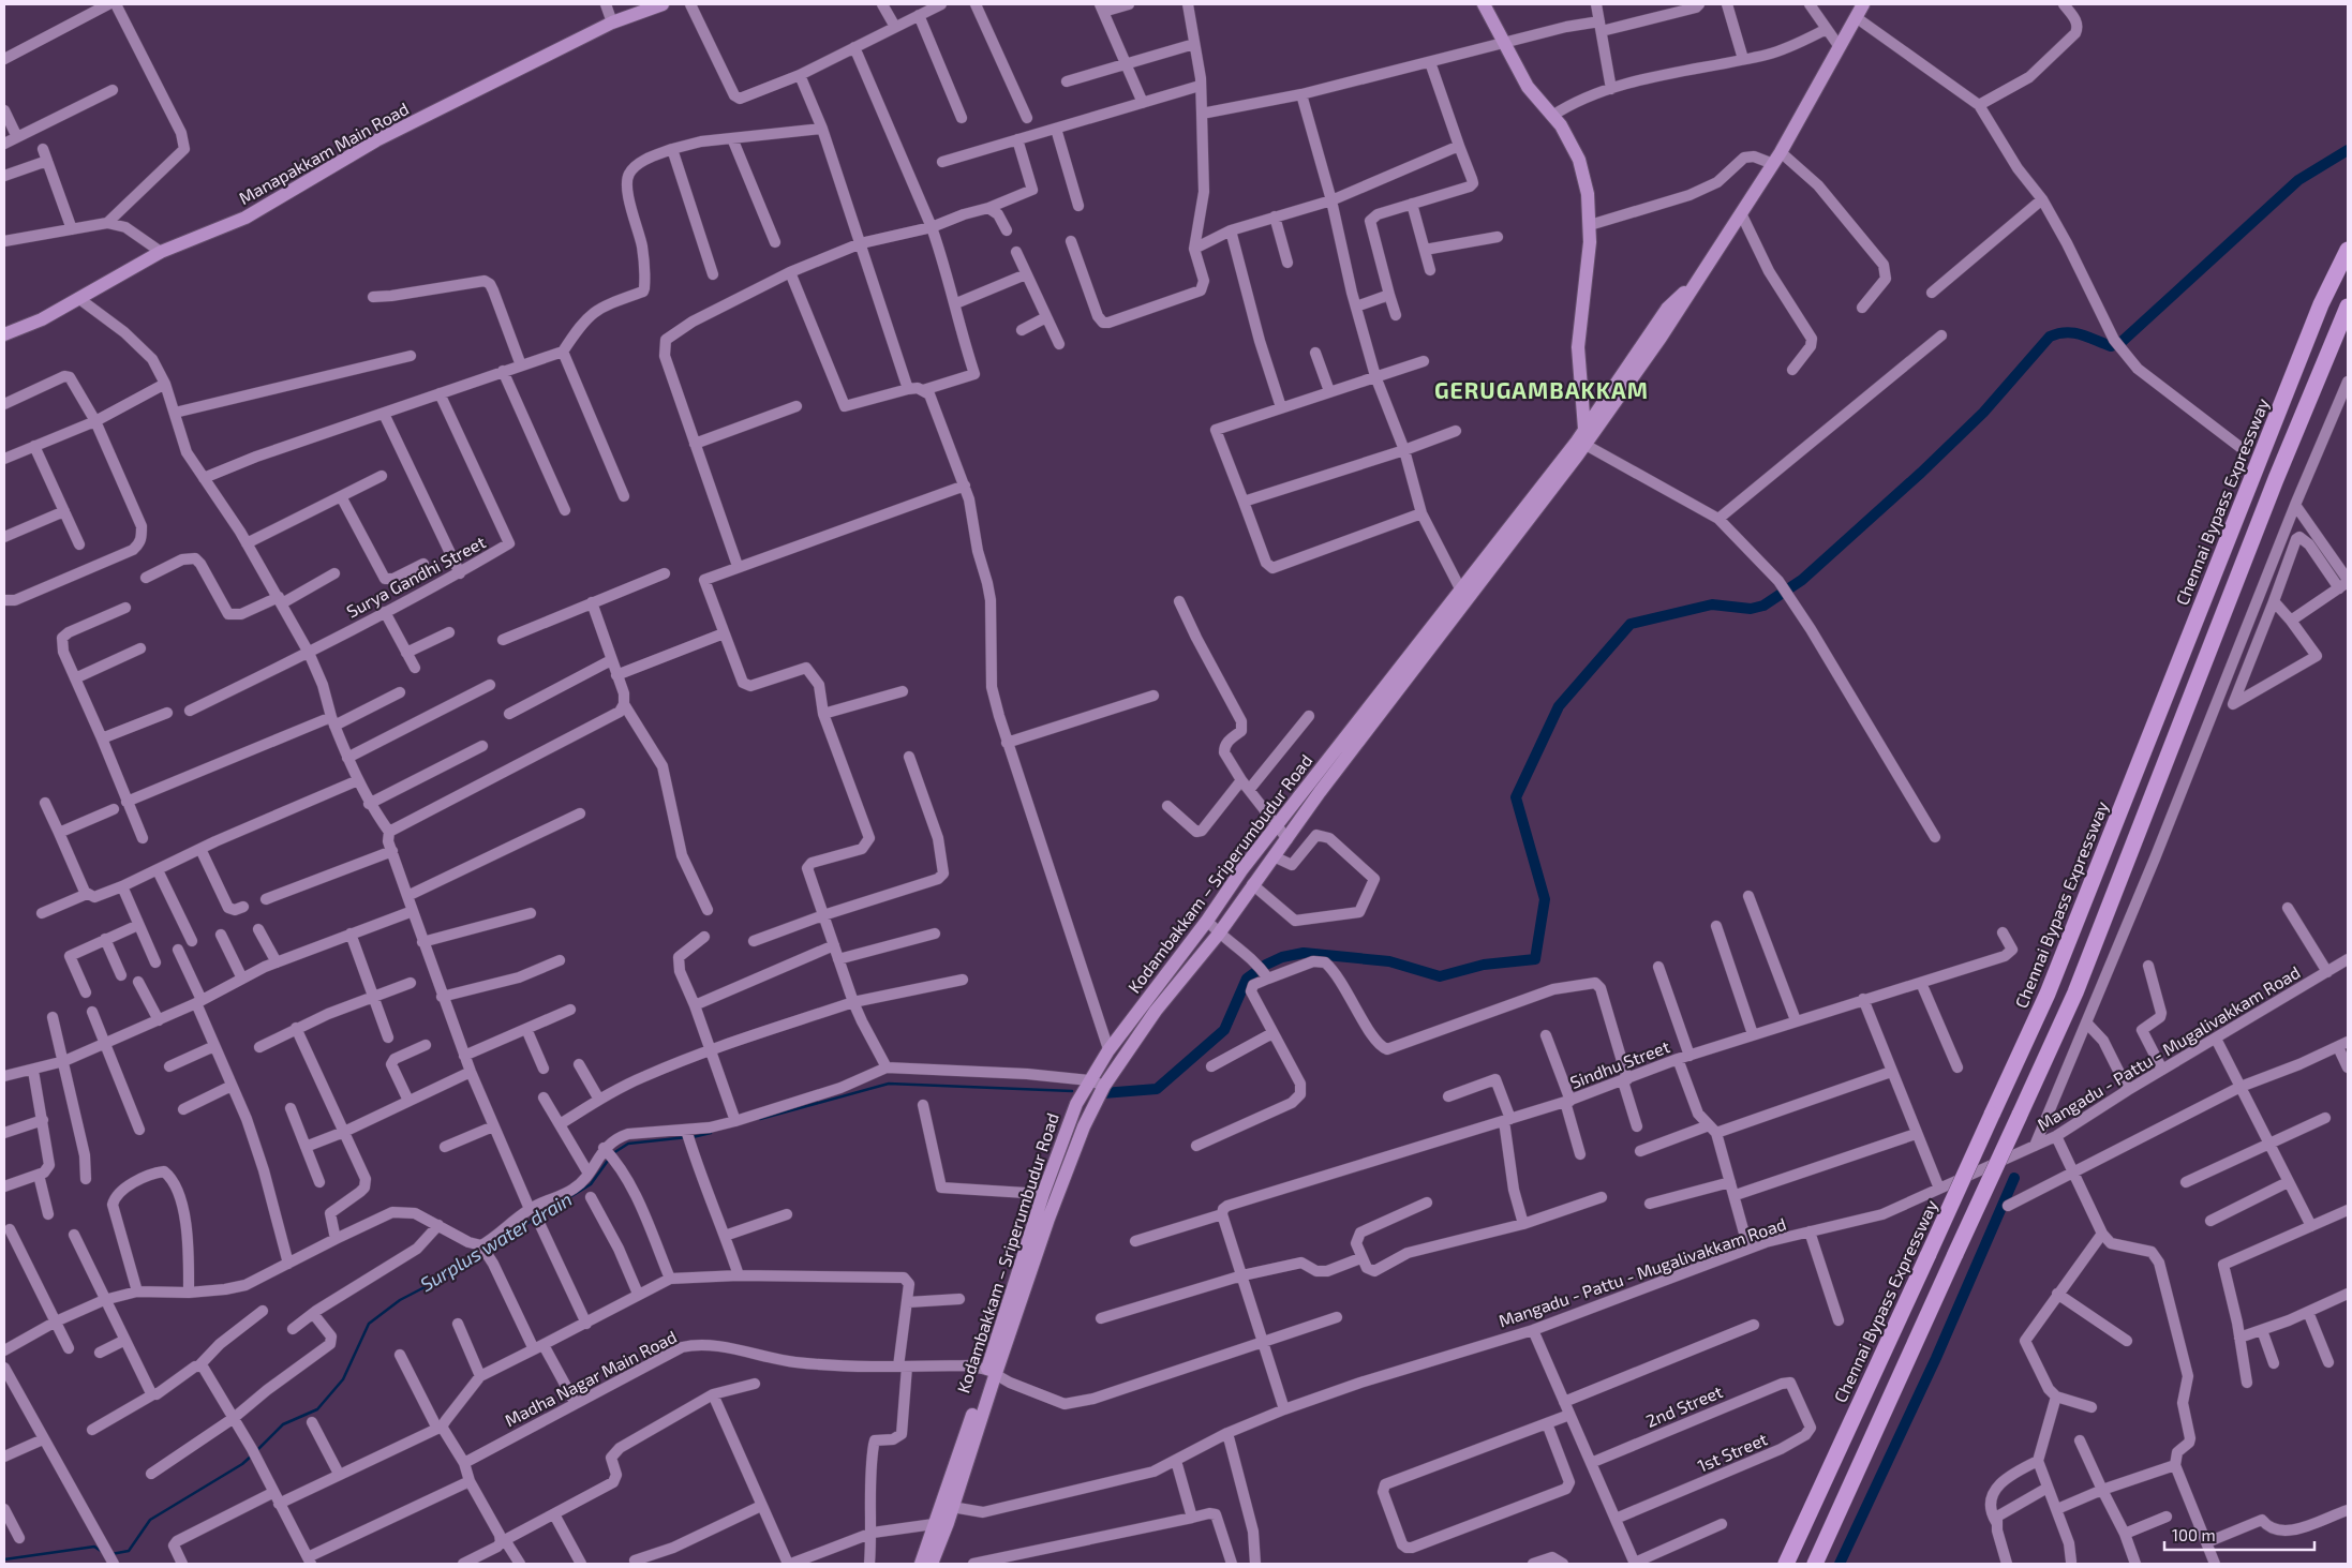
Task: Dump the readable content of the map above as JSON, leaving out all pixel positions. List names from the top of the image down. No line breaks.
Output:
{"streets":{"highway":["Chennai Bypass Expressway"],"main road":["Manapakkam Main Road","Kodambakkam – Sriperumbudur Road"],"street":["Surya Gandhi Street","Mangadu - Pattu - Mugalivakkam Road","Sindhu Street","Madha Nagar Main Road","2nd Street","1st Street"]},"crossings":[["Kodambakkam – Sriperumbudur Road","Mangadu - Pattu - Mugalivakkam Road"],["Kodambakkam – Sriperumbudur Road","Madha Nagar Main Road"],["2nd Street","1st Street"]],"districts":["GERUGAMBAKKAM"],"water":["Surplus water drain"],"scale_bar":"100 m"}
